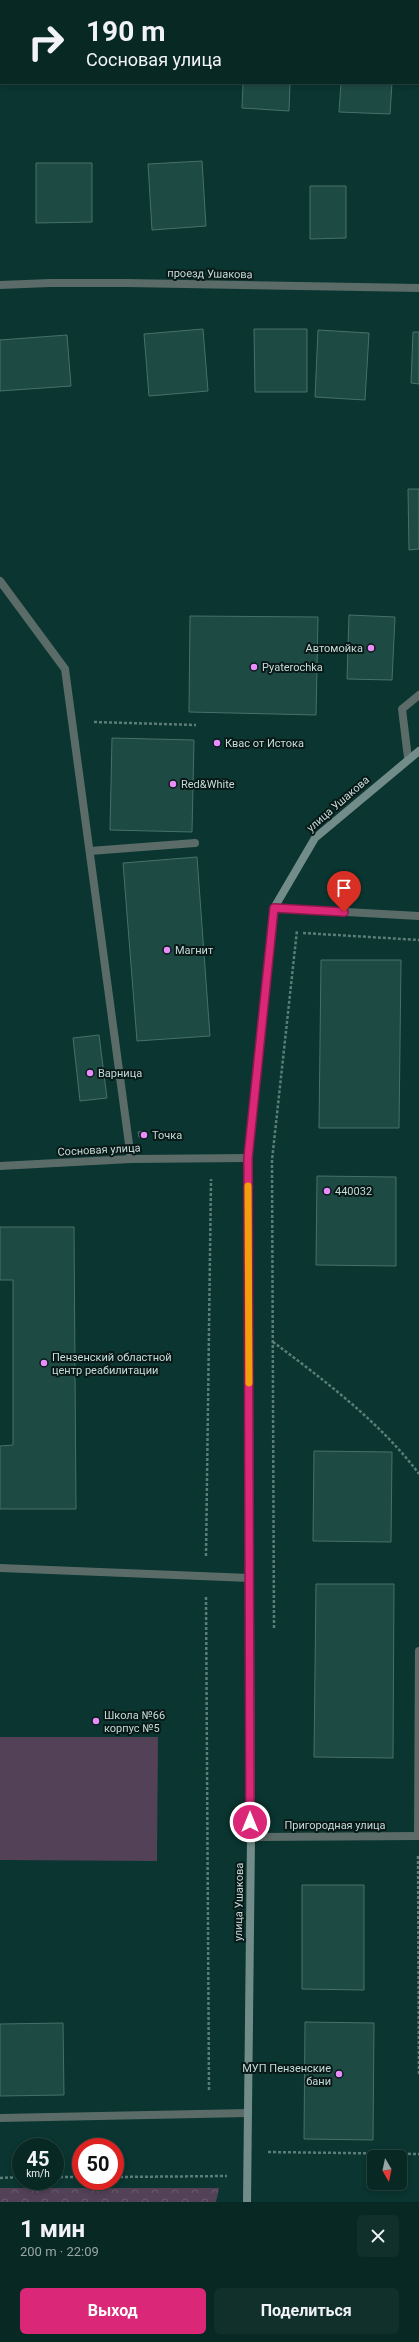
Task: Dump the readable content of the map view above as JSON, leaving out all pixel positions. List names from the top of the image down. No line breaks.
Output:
{"streets":{"main road":["улица Ушакова"],"street":["проезд Ушакова","Сосновая улица","Пригородная улица"]},"crossings":[["улица Ушакова","Сосновая улица"],["улица Ушакова","Пригородная улица"]],"places":["Автомойка","Pyaterochka","Квас от Истока","Red&White","Магнит","Варница","Точка","440032","Пензенский областной центр реабилитации","Школа №66 корпус №5","МУП Пензенские бани"],"north":"bottom","page":{"turn":["190 m","Сосновая улица"],"speed":"45 km/h","limit":"50","heading":["1 мин","200 m · 22:09"],"buttons":["Выход","Поделиться"]}}
